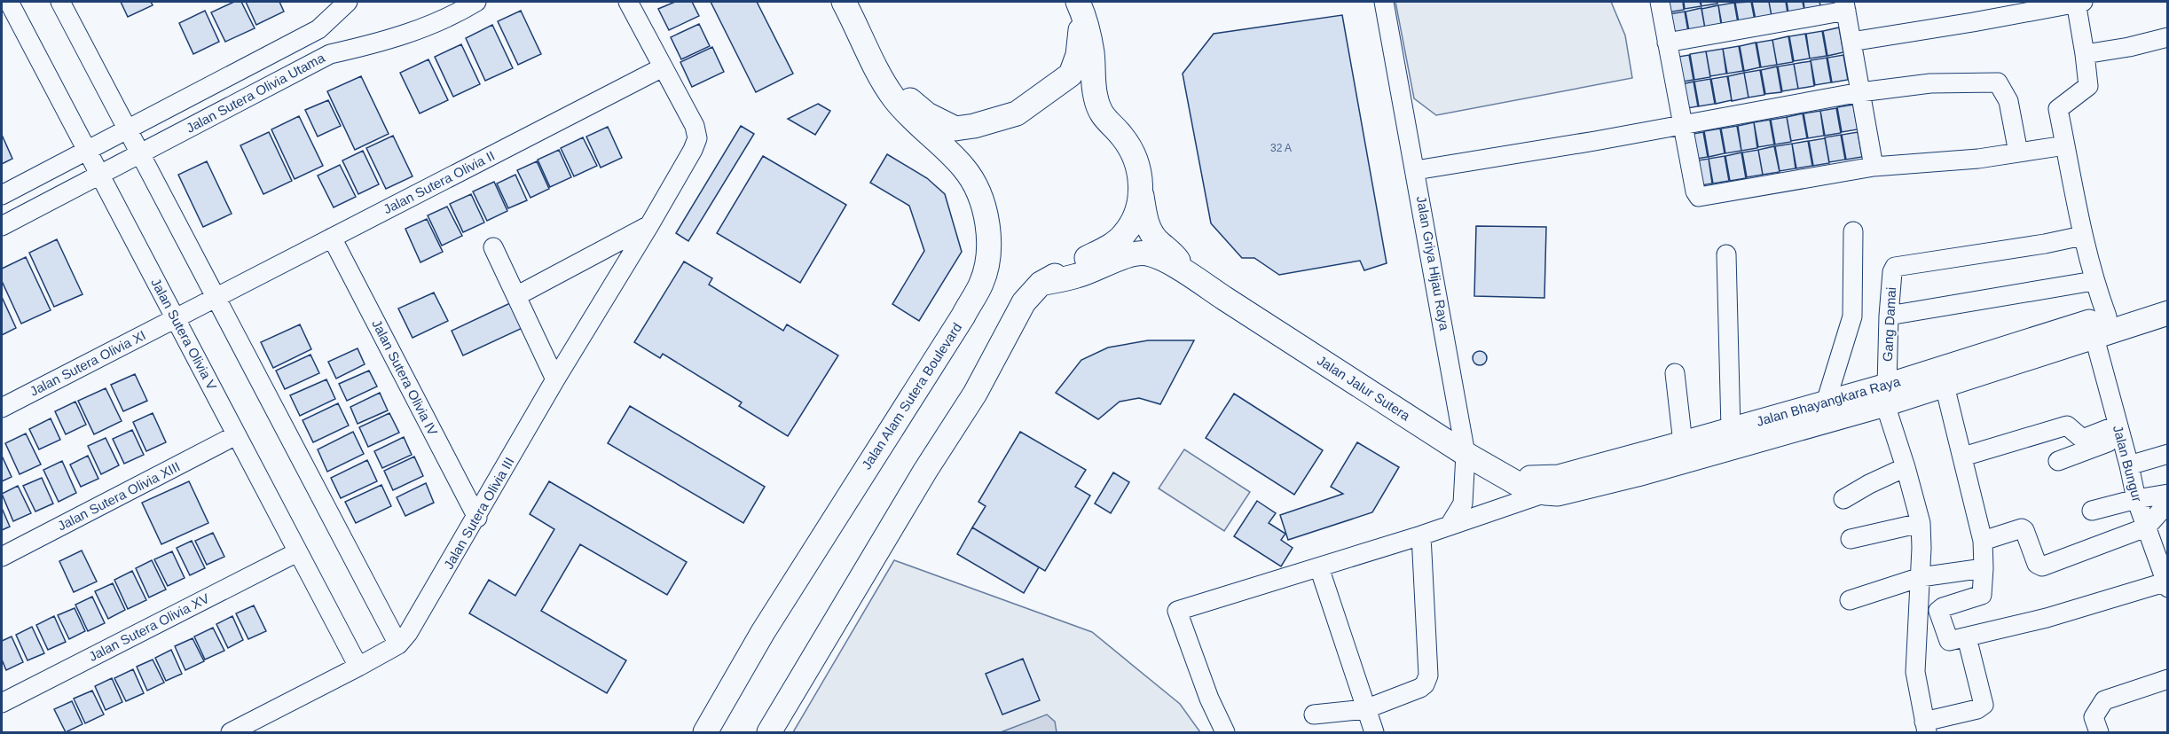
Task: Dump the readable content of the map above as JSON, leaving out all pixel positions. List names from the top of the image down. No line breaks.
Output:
{"streets":{"main road":["Jalan Jalur Sutera","Jalan Alam Sutera Boulevard","Jalan Bhayangkara Raya"],"street":["Jalan Sutera Olivia Utama","Jalan Sutera Olivia II","Jalan Griya Hijau Raya","Gang Damai","Jalan Sutera Olivia V","Jalan Sutera Olivia XI","Jalan Sutera Olivia IV","Jalan Bungur","Jalan Sutera Olivia XIII","Jalan Sutera Olivia III","Jalan Sutera Olivia XV"]},"crossings":[["Jalan Sutera Olivia Utama","Jalan Sutera Olivia V"],["Jalan Sutera Olivia II","Jalan Sutera Olivia XI"],["Jalan Sutera Olivia II","Jalan Sutera Olivia IV"],["Jalan Sutera Olivia II","Jalan Sutera Olivia III"],["Jalan Griya Hijau Raya","Jalan Jalur Sutera"],["Jalan Griya Hijau Raya","Jalan Bhayangkara Raya"],["Gang Damai","Jalan Bhayangkara Raya"],["Gang Damai","Jalan Bungur"],["Jalan Sutera Olivia V","Jalan Sutera Olivia XI"],["Jalan Sutera Olivia V","Jalan Sutera Olivia XIII"],["Jalan Sutera Olivia V","Jalan Sutera Olivia XV"],["Jalan Sutera Olivia IV","Jalan Sutera Olivia III"],["Jalan Jalur Sutera","Jalan Bhayangkara Raya"],["Jalan Bhayangkara Raya","Jalan Bungur"]],"house_numbers":["32 A"]}
